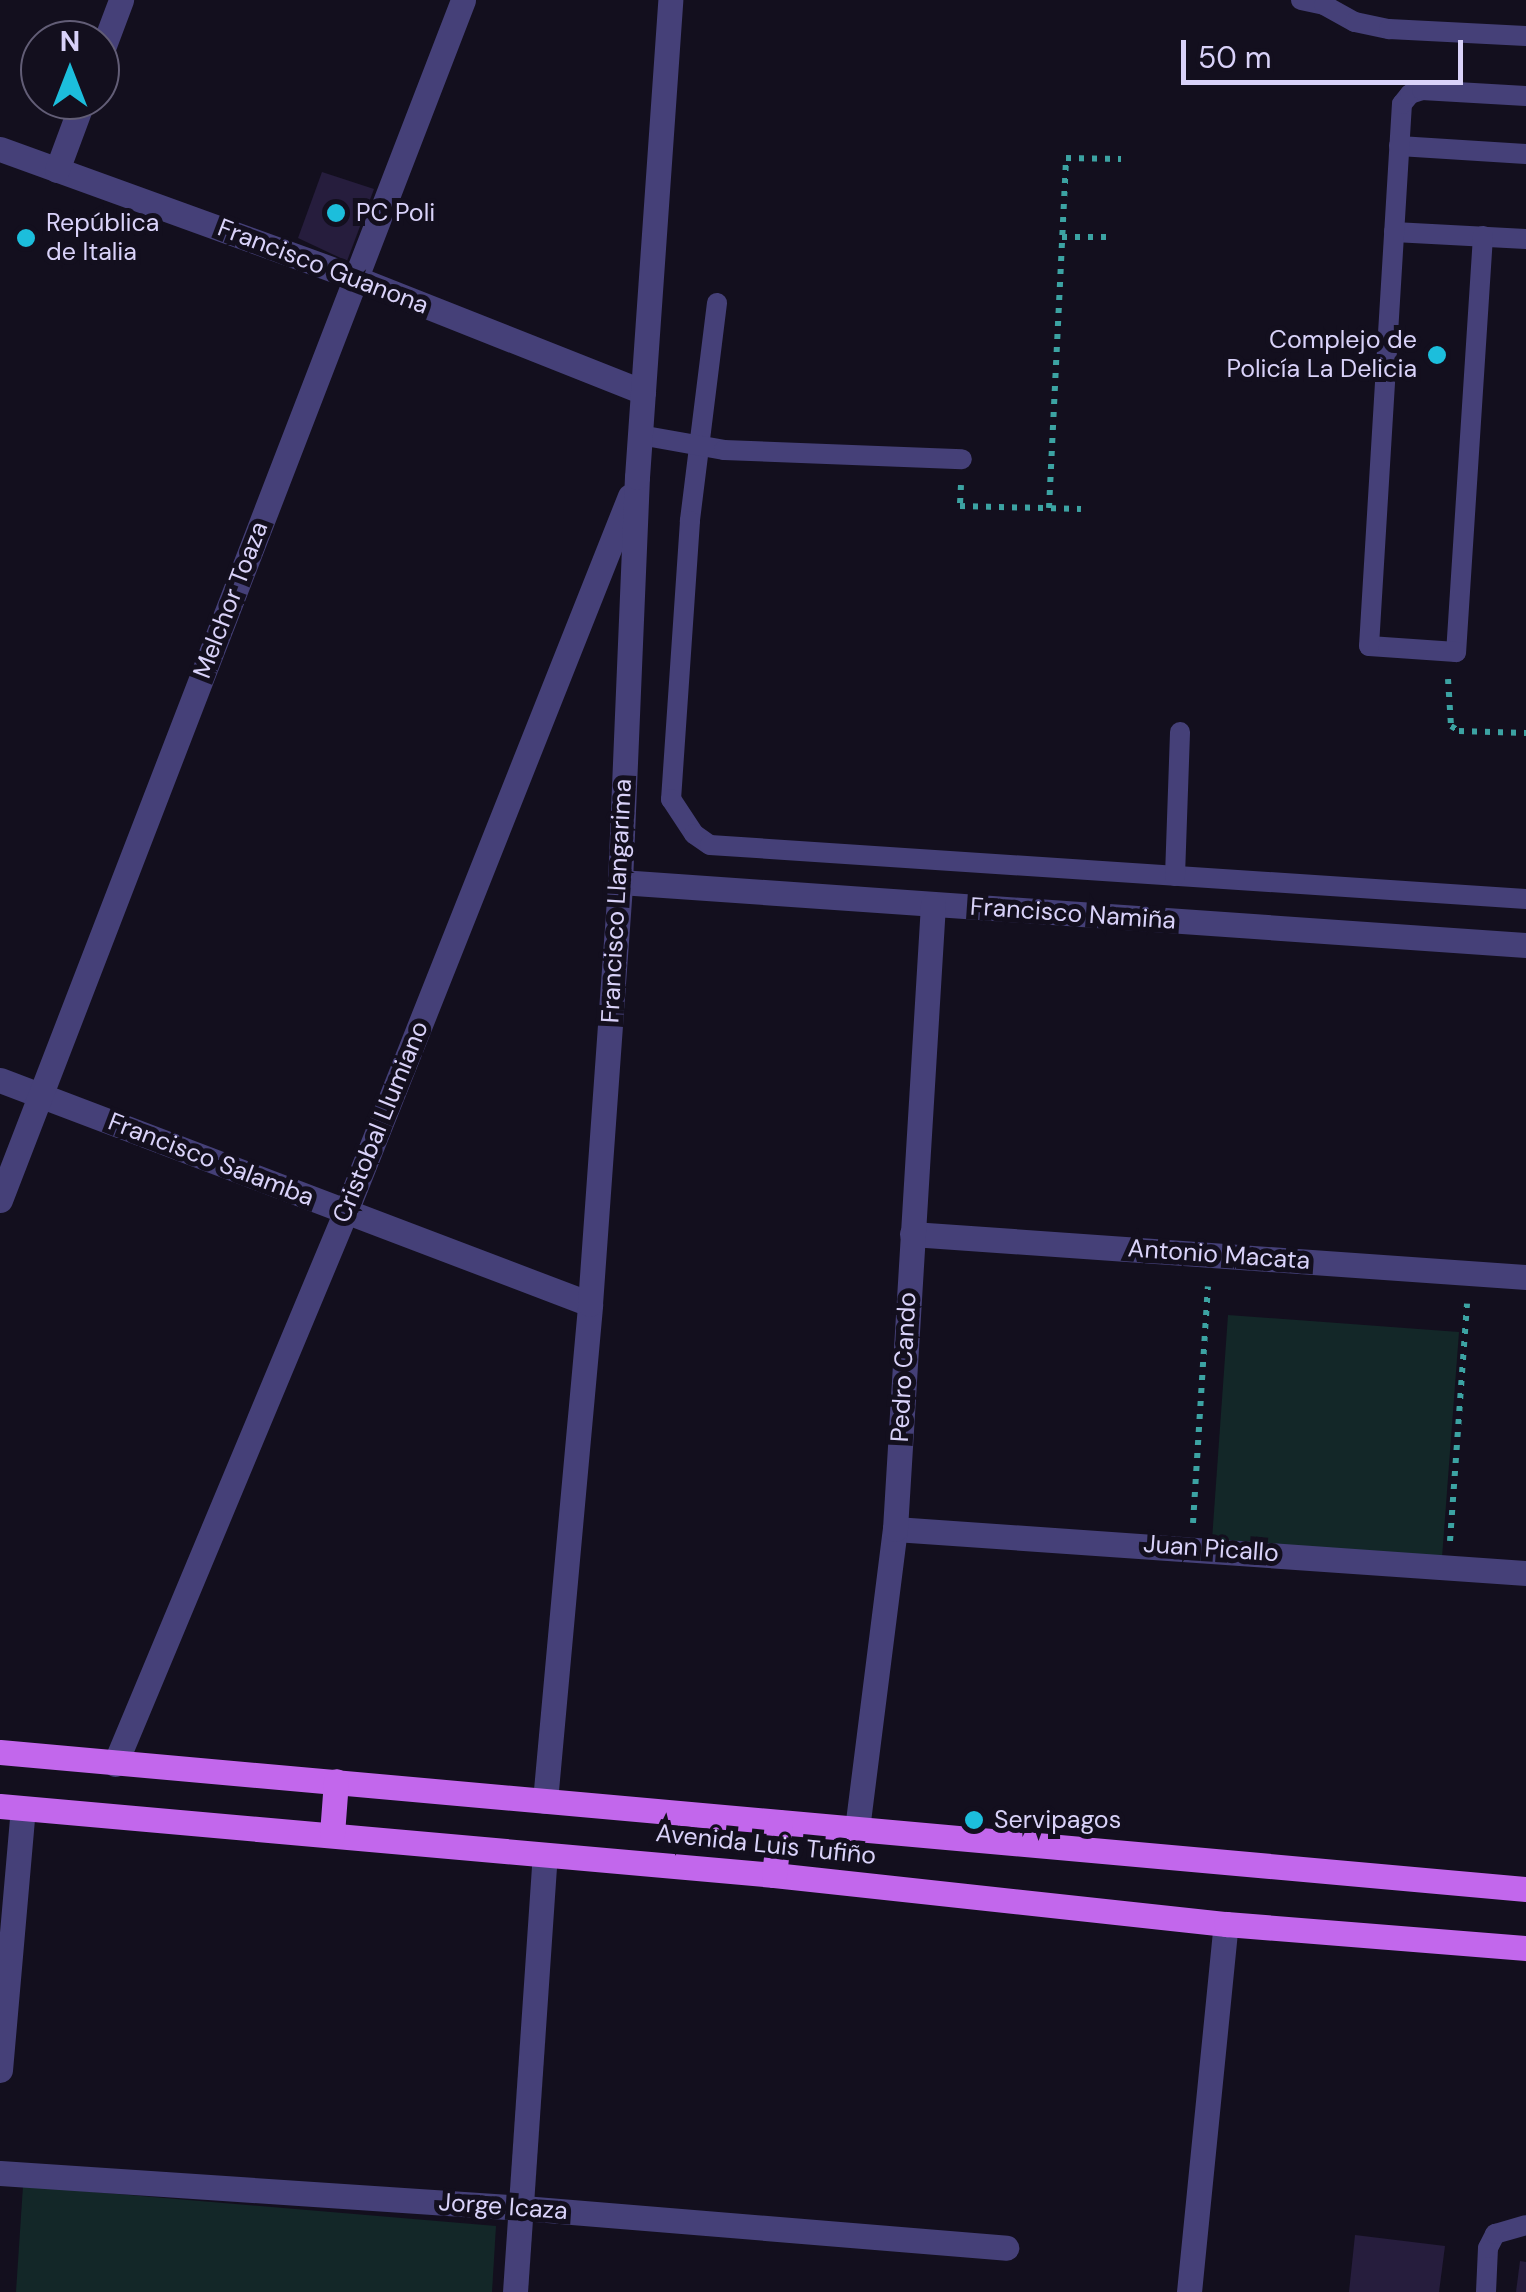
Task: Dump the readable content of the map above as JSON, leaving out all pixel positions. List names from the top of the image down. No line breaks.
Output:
{"streets":{"main road":["Avenida Luis Tufiño"],"street":["Francisco Guanona","Melchor Toaza","Francisco Llangarima","Francisco Namiña","Cristobal Llumiano","Francisco Salamba","Antonio Macata","Pedro Cando","Juan Picallo","Jorge Icaza"]},"crossings":[["Francisco Guanona","Melchor Toaza"],["Francisco Guanona","Francisco Llangarima"],["Melchor Toaza","Francisco Salamba"],["Francisco Llangarima","Francisco Namiña"],["Francisco Llangarima","Cristobal Llumiano"],["Francisco Llangarima","Francisco Salamba"],["Francisco Llangarima","Avenida Luis Tufiño"],["Francisco Namiña","Pedro Cando"],["Cristobal Llumiano","Francisco Salamba"],["Cristobal Llumiano","Avenida Luis Tufiño"],["Antonio Macata","Pedro Cando"],["Pedro Cando","Juan Picallo"],["Pedro Cando","Avenida Luis Tufiño"]],"places":["PC Poli","República de Italia","Complejo de Policía La Delicia","Servipagos"],"scale_bar":"50 m","north":"top"}
